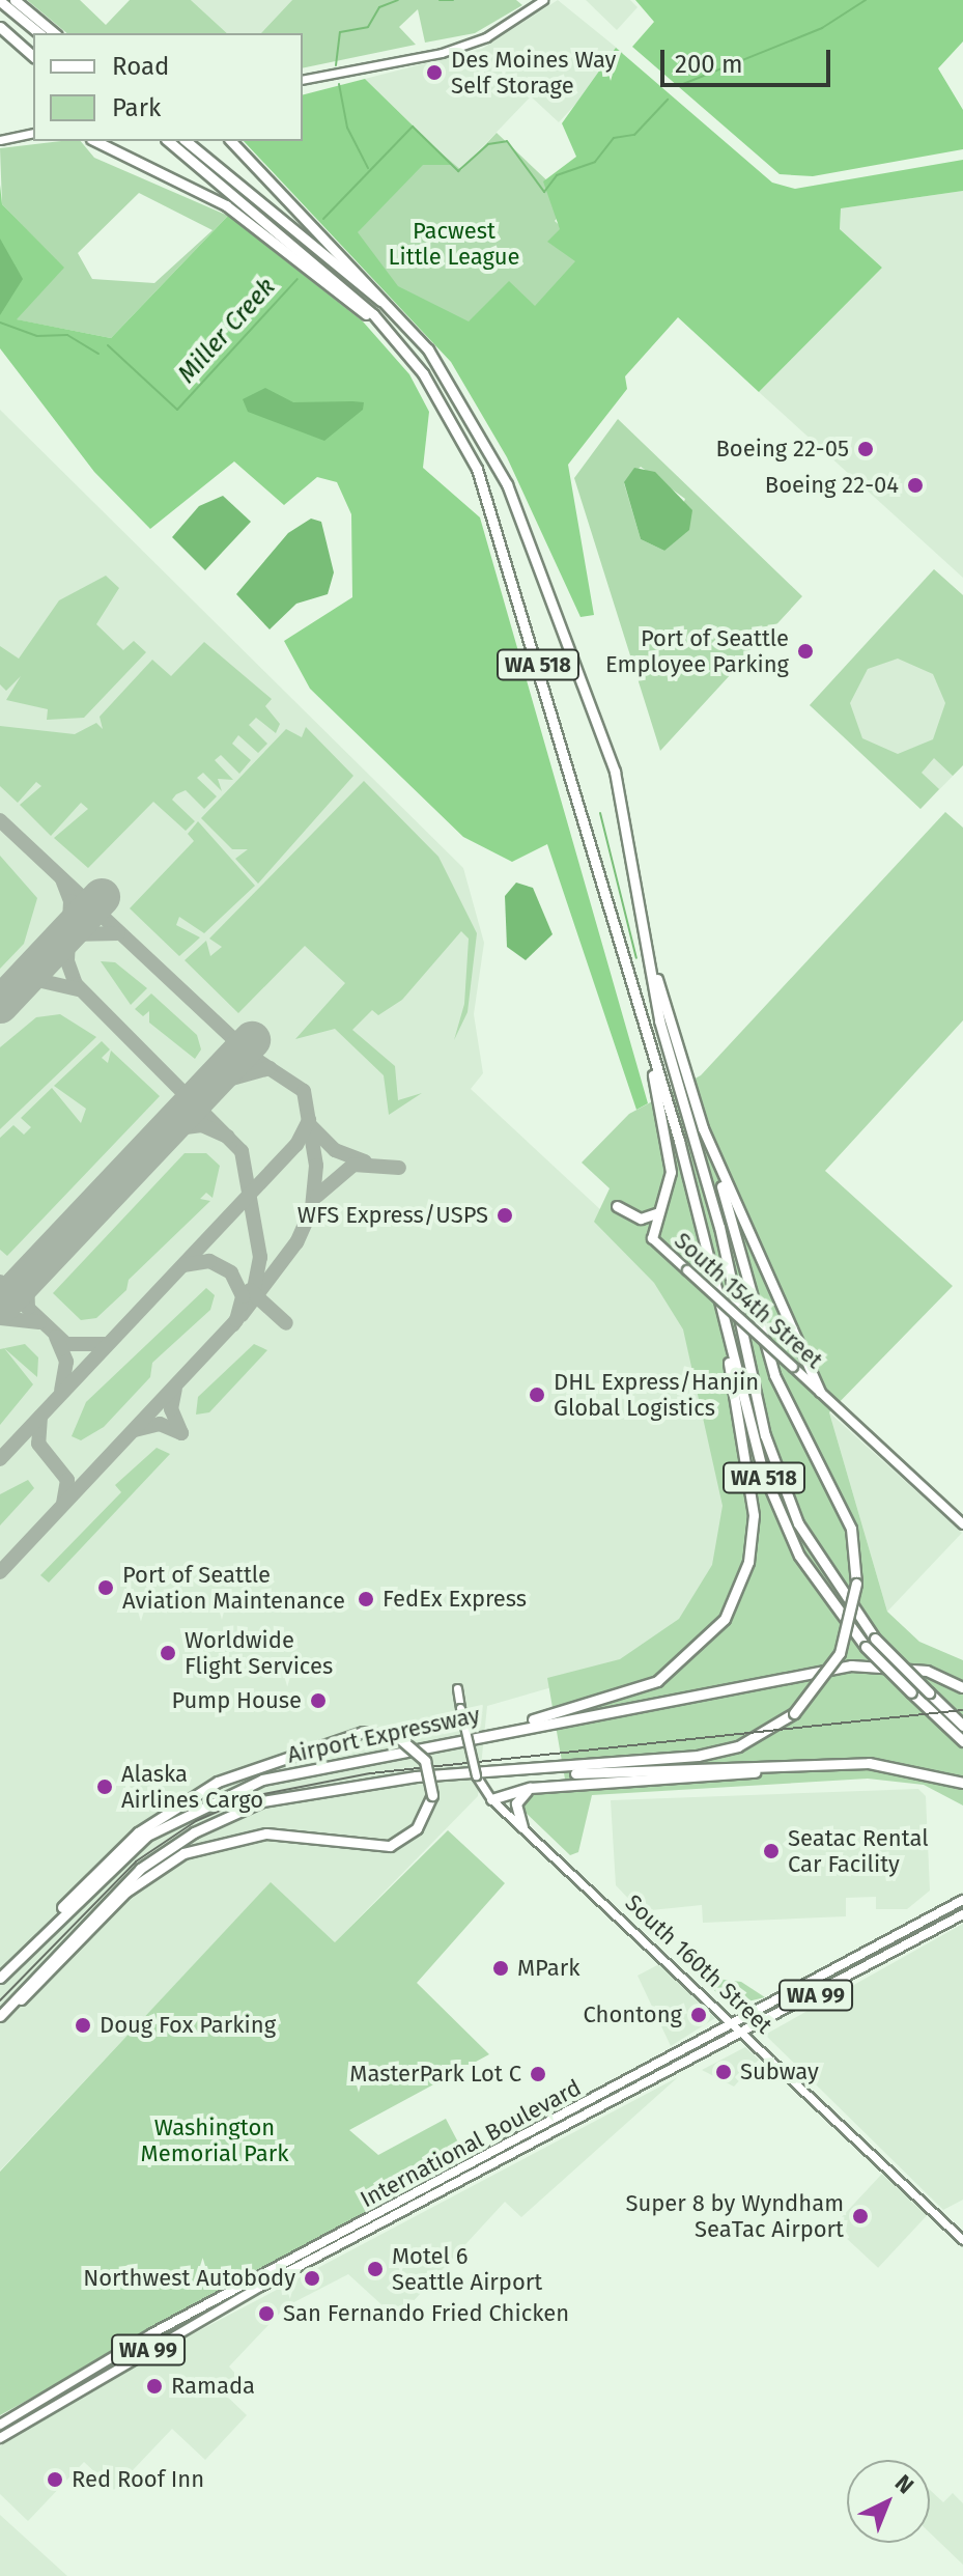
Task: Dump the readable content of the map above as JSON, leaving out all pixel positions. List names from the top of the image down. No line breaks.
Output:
{"streets":{"highway":["WA 518","Airport Expressway"],"main road":["South 154th Street","South 160th Street","WA 99","International Boulevard"]},"crossings":[["South 160th Street","International Boulevard"]],"water":["Miller Creek"],"parks":["Pacwest Little League","Washington Memorial Park"],"places":["Des Moines Way Self Storage","Boeing 22-05","Boeing 22-04","Port of Seattle Employee Parking","WFS Express/USPS","DHL Express/Hanjin Global Logistics","Port of Seattle Aviation Maintenance","FedEx Express","Worldwide Flight Services","Pump House","Alaska Airlines Cargo","Seatac Rental Car Facility","MPark","Chontong","Doug Fox Parking","Subway","MasterPark Lot C","Super 8 by Wyndham SeaTac Airport","Motel 6 Seattle Airport","Northwest Autobody","San Fernando Fried Chicken","Ramada","Red Roof Inn"],"legend":["Road","Park"],"scale_bar":"200 m","north":"top right"}
